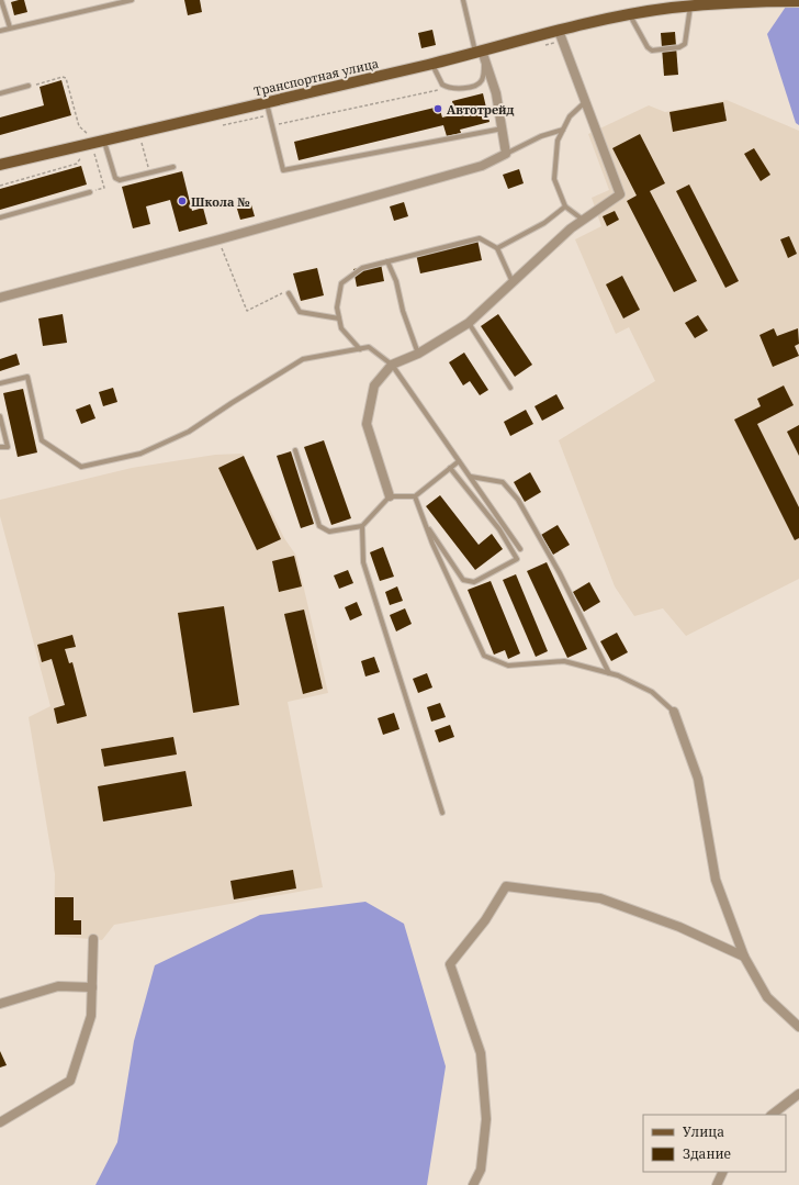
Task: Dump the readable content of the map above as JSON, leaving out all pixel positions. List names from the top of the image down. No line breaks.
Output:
{"streets":{"main road":["Транспортная улица"]},"places":["Автотрейд","Школа №"],"legend":["Улица","Здание"]}
